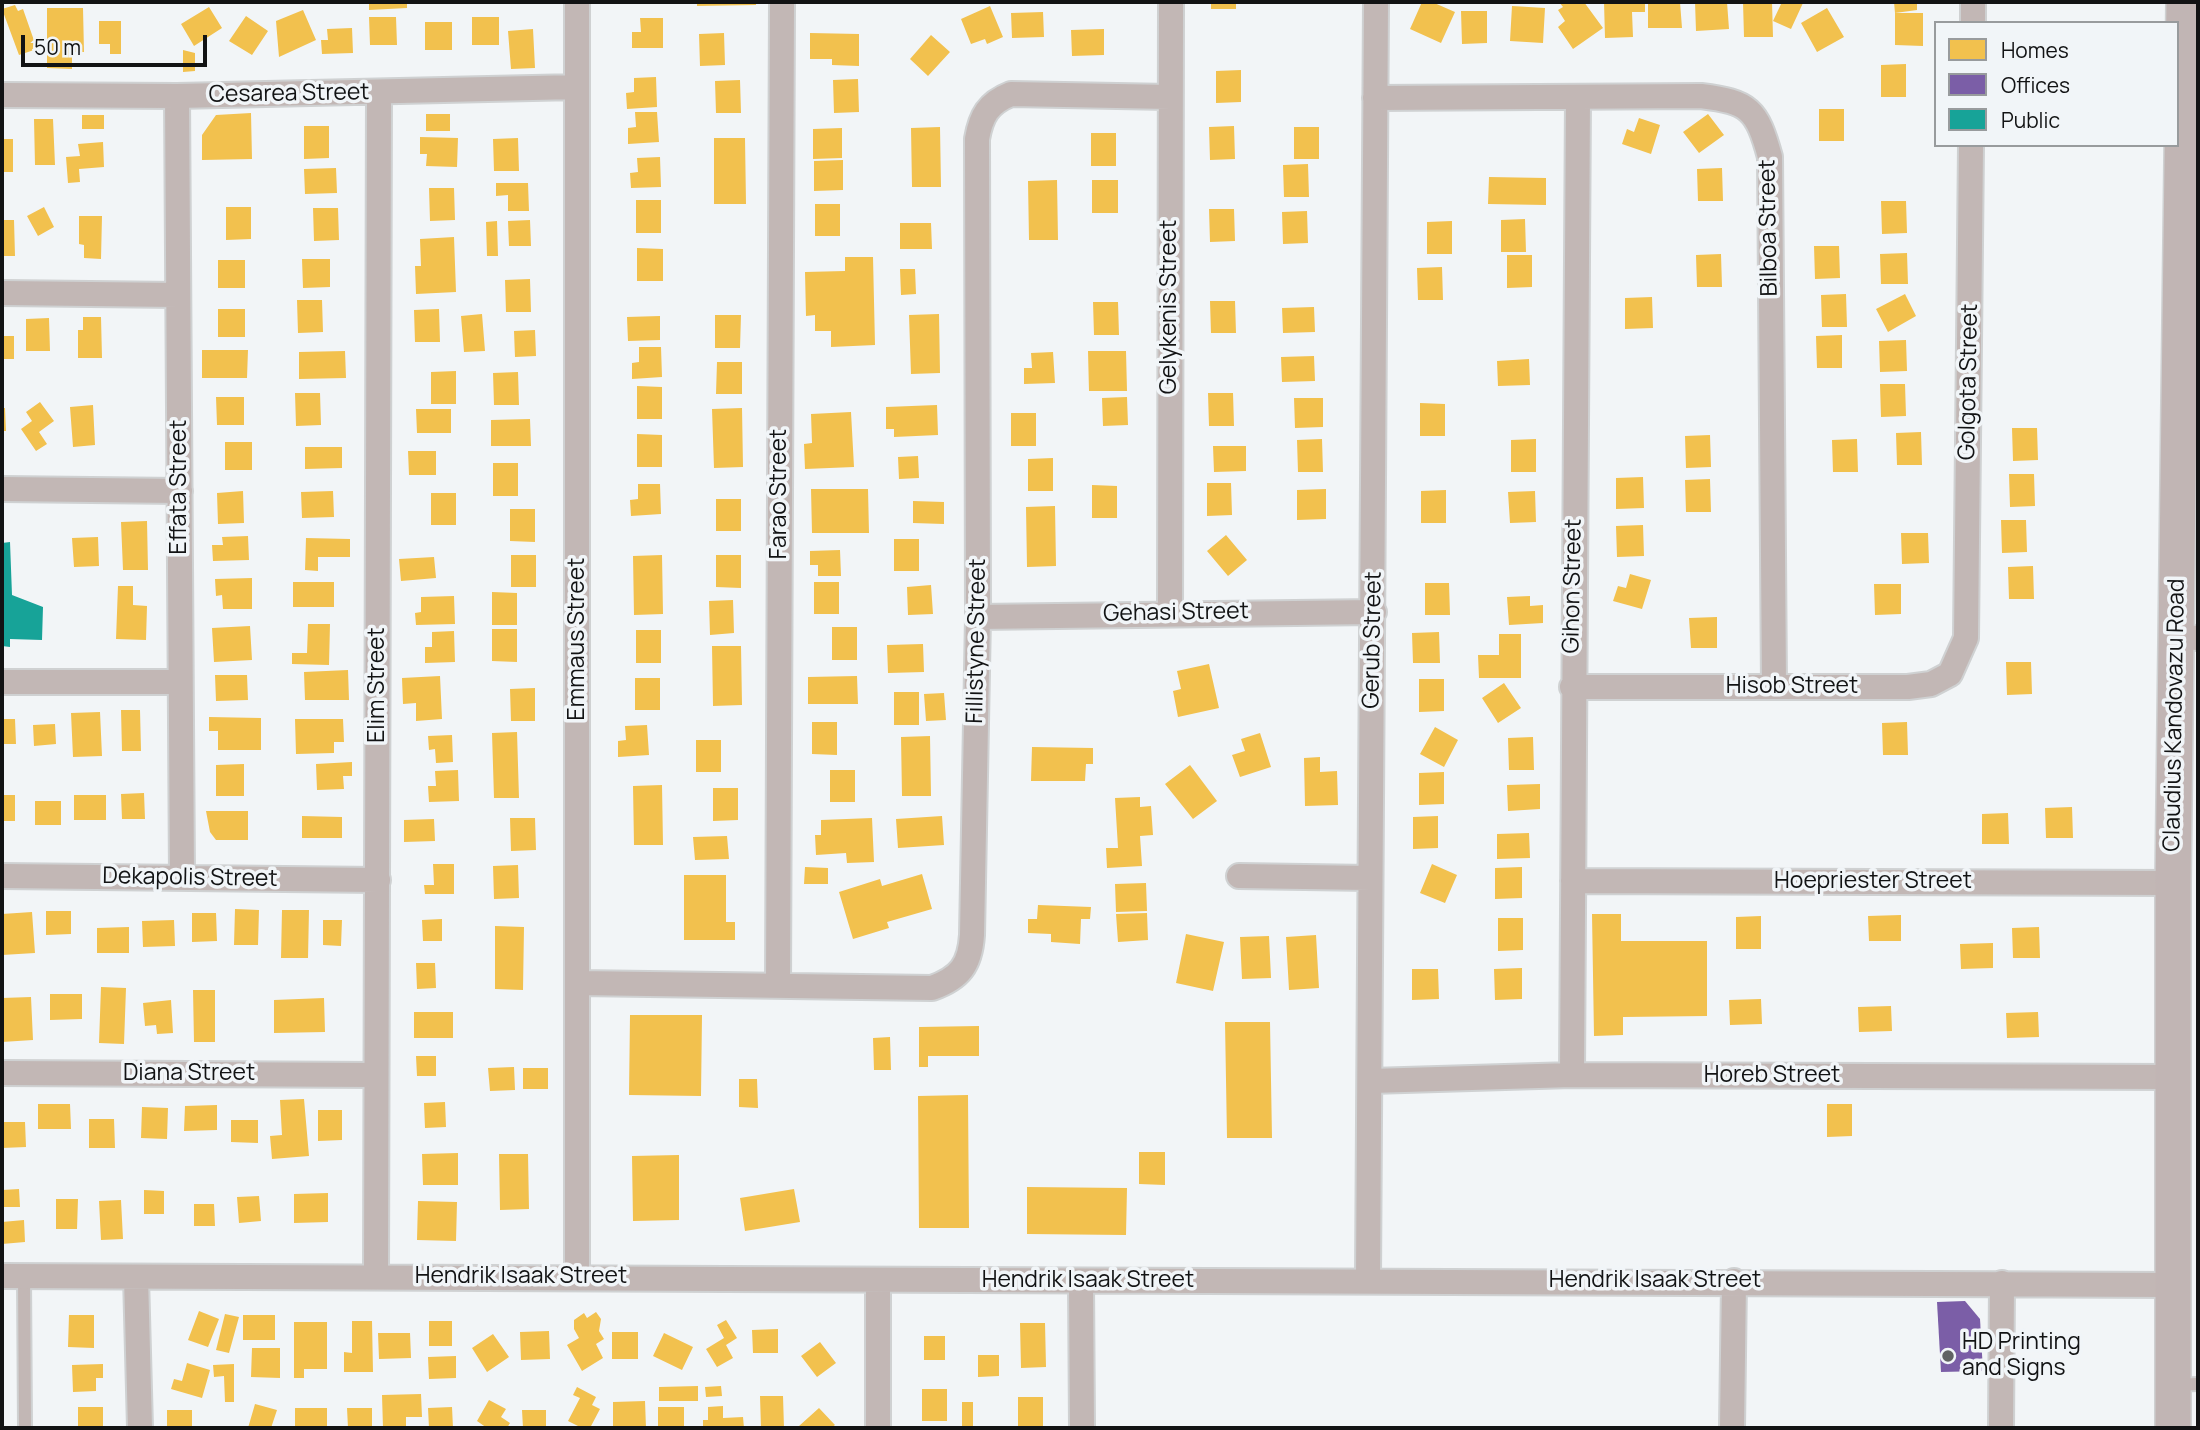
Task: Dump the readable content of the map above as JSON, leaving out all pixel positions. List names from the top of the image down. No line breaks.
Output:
{"streets":{"street":["Cesarea Street","Bilboa Street","Gelykenis Street","Golgota Street","Effata Street","Farao Street","Gihon Street","Gehasi Street","Emmaus Street","Gerub Street","Fillistyne Street","Elim Street","Hisob Street","Claudius Kandovazu Road","Dekapolis Street","Hoepriester Street","Diana Street","Horeb Street","Hendrik Isaak Street"]},"crossings":[["Cesarea Street","Effata Street"],["Cesarea Street","Emmaus Street"],["Cesarea Street","Elim Street"],["Bilboa Street","Gihon Street"],["Bilboa Street","Gerub Street"],["Bilboa Street","Hisob Street"],["Gelykenis Street","Gehasi Street"],["Gelykenis Street","Fillistyne Street"],["Golgota Street","Hisob Street"],["Effata Street","Dekapolis Street"],["Farao Street","Fillistyne Street"],["Gihon Street","Hisob Street"],["Gihon Street","Hoepriester Street"],["Gihon Street","Horeb Street"],["Gehasi Street","Gerub Street"],["Gehasi Street","Fillistyne Street"],["Emmaus Street","Fillistyne Street"],["Emmaus Street","Hendrik Isaak Street"],["Gerub Street","Horeb Street"],["Gerub Street","Hendrik Isaak Street"],["Elim Street","Dekapolis Street"],["Elim Street","Diana Street"],["Elim Street","Hendrik Isaak Street"],["Claudius Kandovazu Road","Hoepriester Street"],["Claudius Kandovazu Road","Horeb Street"],["Claudius Kandovazu Road","Hendrik Isaak Street"]],"places":["HD Printing and Signs"],"legend":["Homes","Offices","Public"],"scale_bar":"50 m"}
